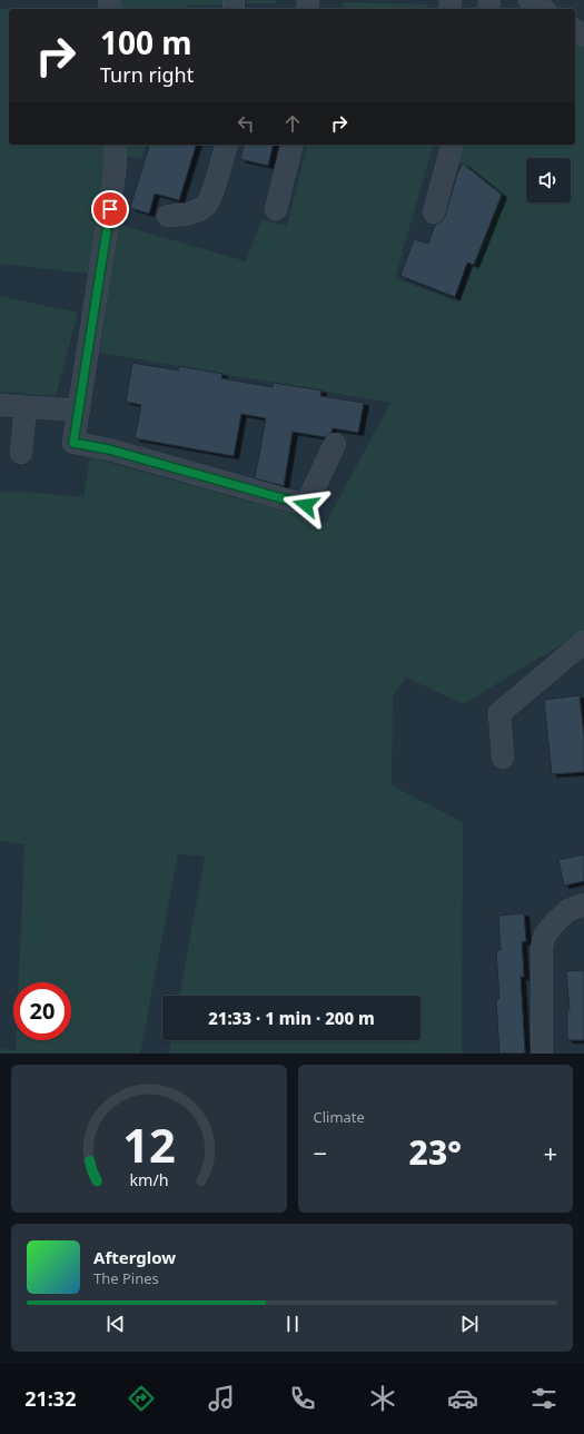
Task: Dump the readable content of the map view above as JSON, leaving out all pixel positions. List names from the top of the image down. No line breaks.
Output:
{"page":{"turn":["100 m","Turn right"],"limit":"20","trip":"21:33 · 1 min · 200 m","tile":"Climate","heat":["−","23°","+"],"song":["Afterglow","The Pines"],"tabs":"21:32","gauge":["12","km/h"]}}
